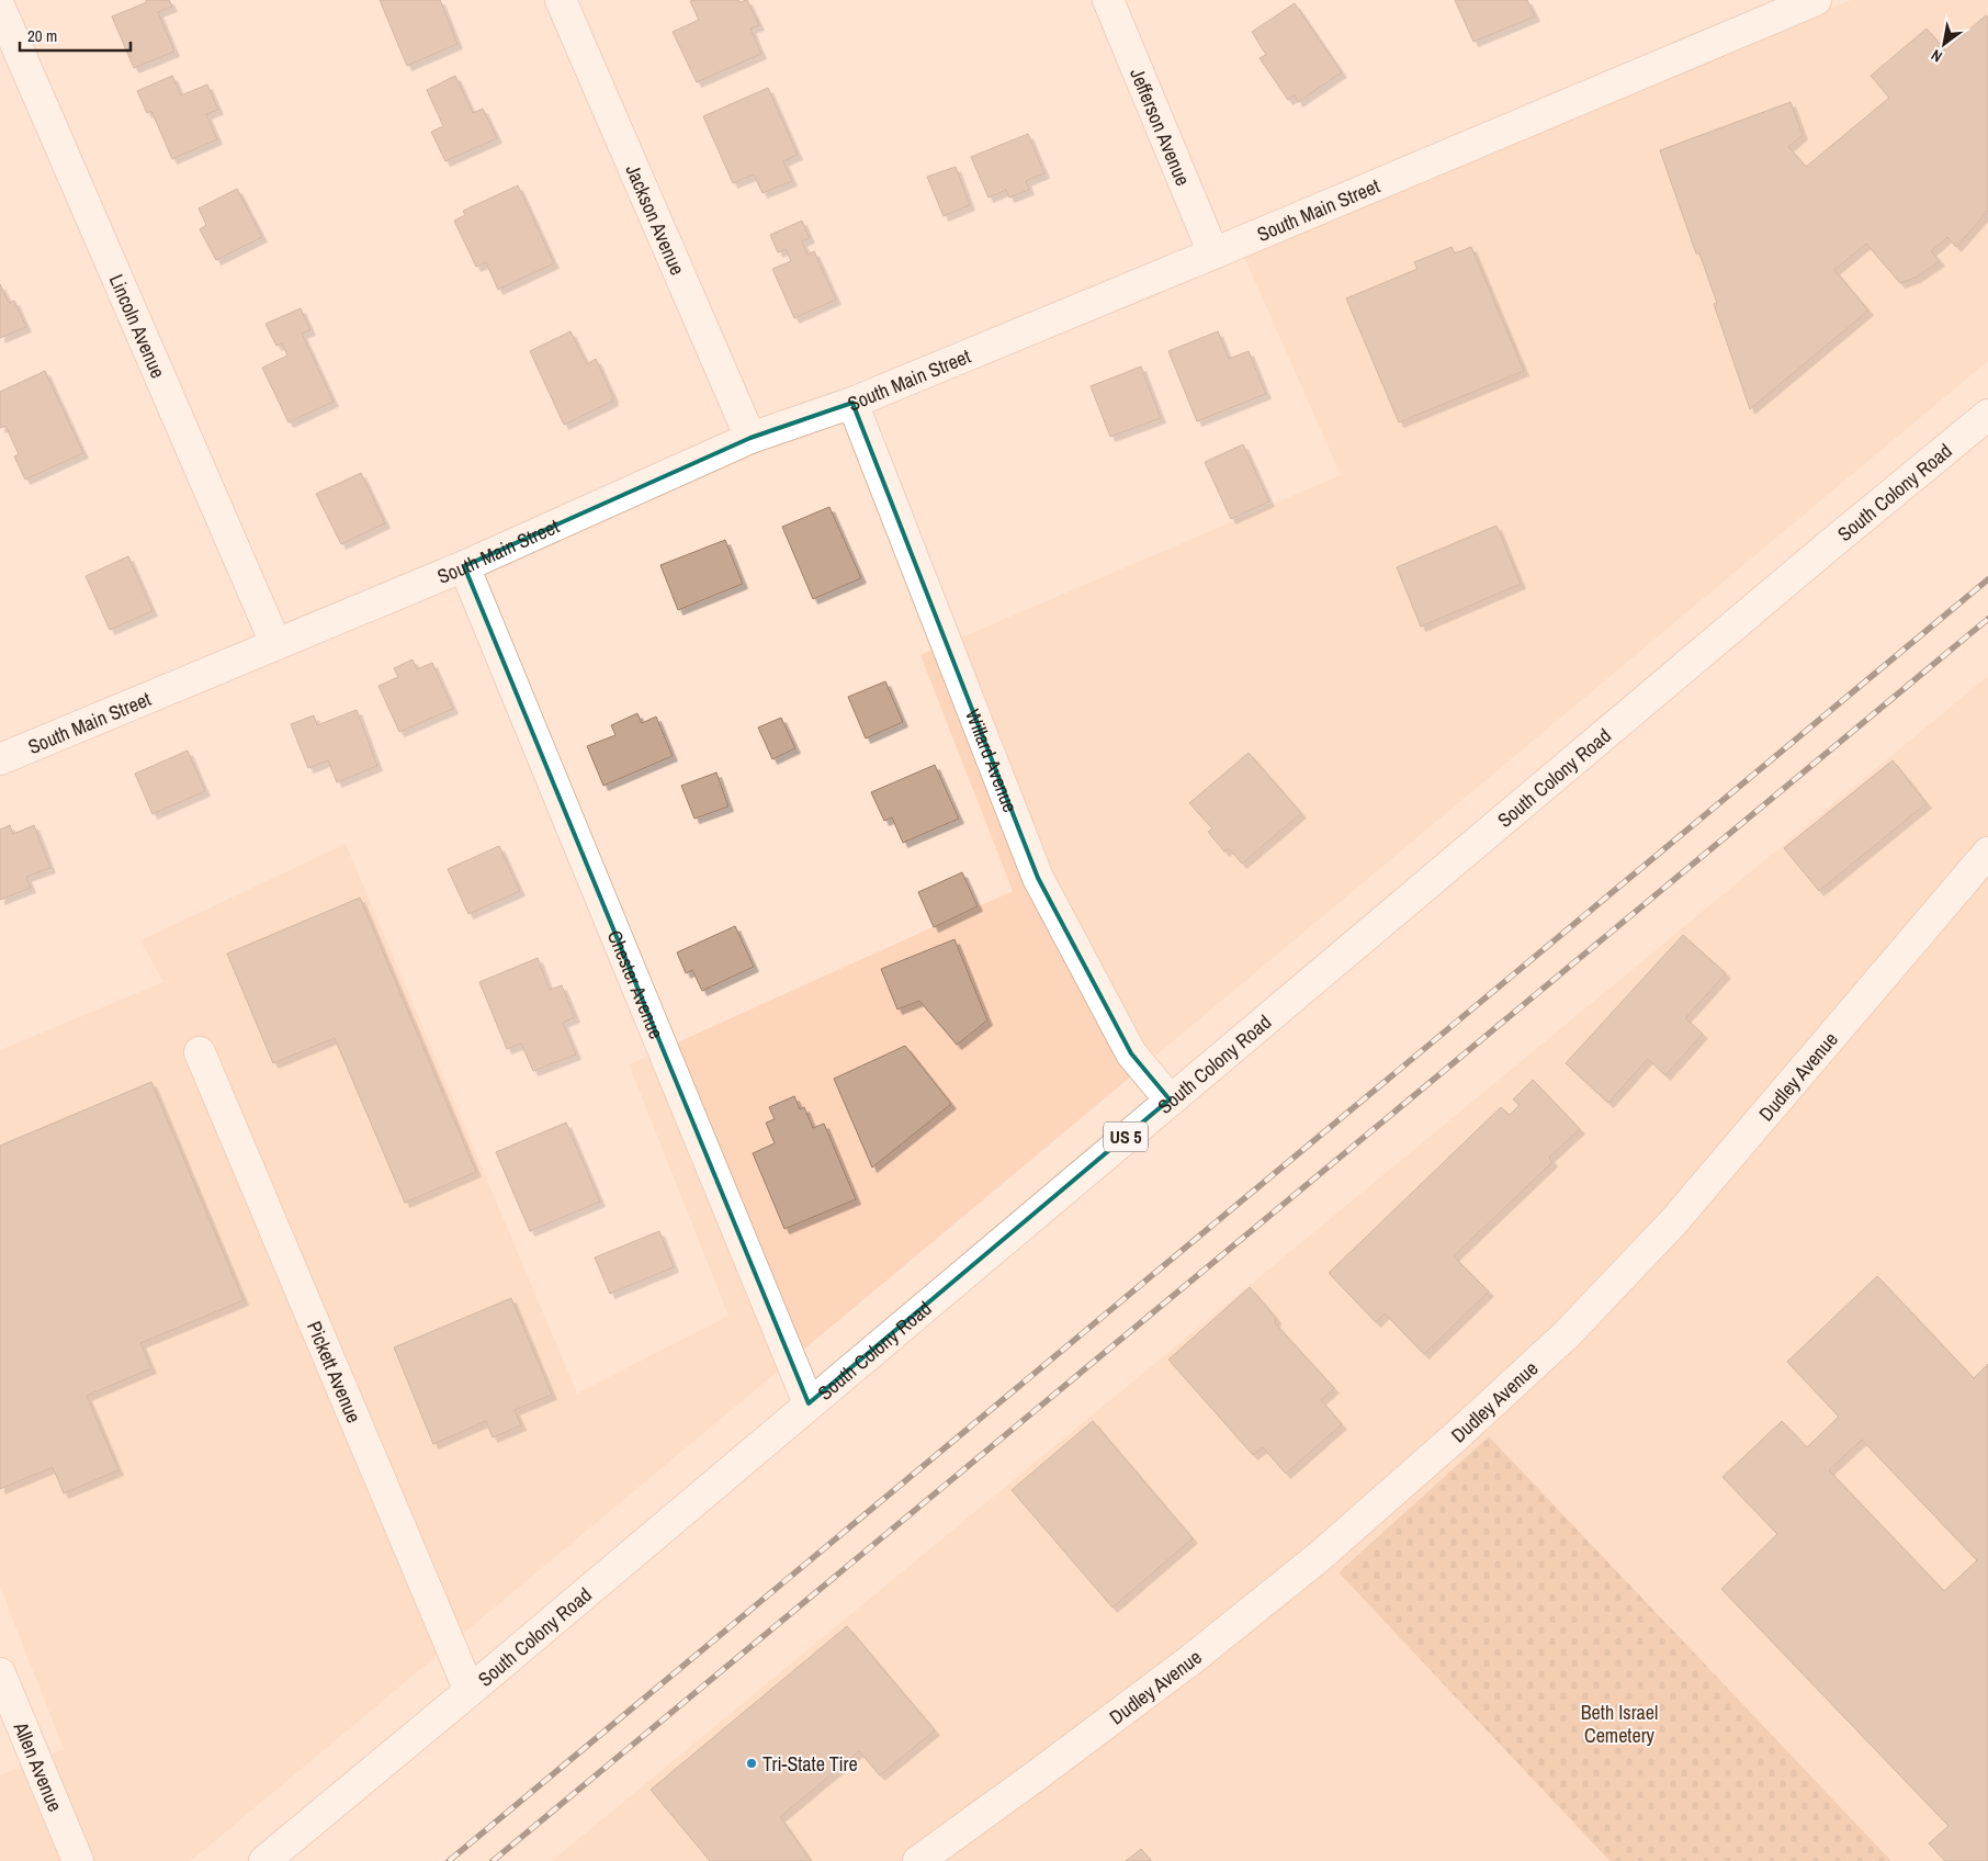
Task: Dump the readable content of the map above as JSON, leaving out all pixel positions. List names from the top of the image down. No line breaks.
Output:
{"streets":{"street":["Jefferson Avenue","South Main Street","Jackson Avenue","Lincoln Avenue","South Colony Road","Willard Avenue","Chester Avenue","Dudley Avenue","US 5","Pickett Avenue","Allen Avenue"]},"crossings":[["Jefferson Avenue","South Main Street"],["South Main Street","Jackson Avenue"],["South Main Street","Lincoln Avenue"],["South Main Street","Willard Avenue"],["South Main Street","Chester Avenue"],["South Colony Road","Willard Avenue"],["South Colony Road","Chester Avenue"],["South Colony Road","Pickett Avenue"]],"parks":["Beth Israel Cemetery"],"places":["Tri-State Tire"],"scale_bar":"20 m","north":"bottom left"}
